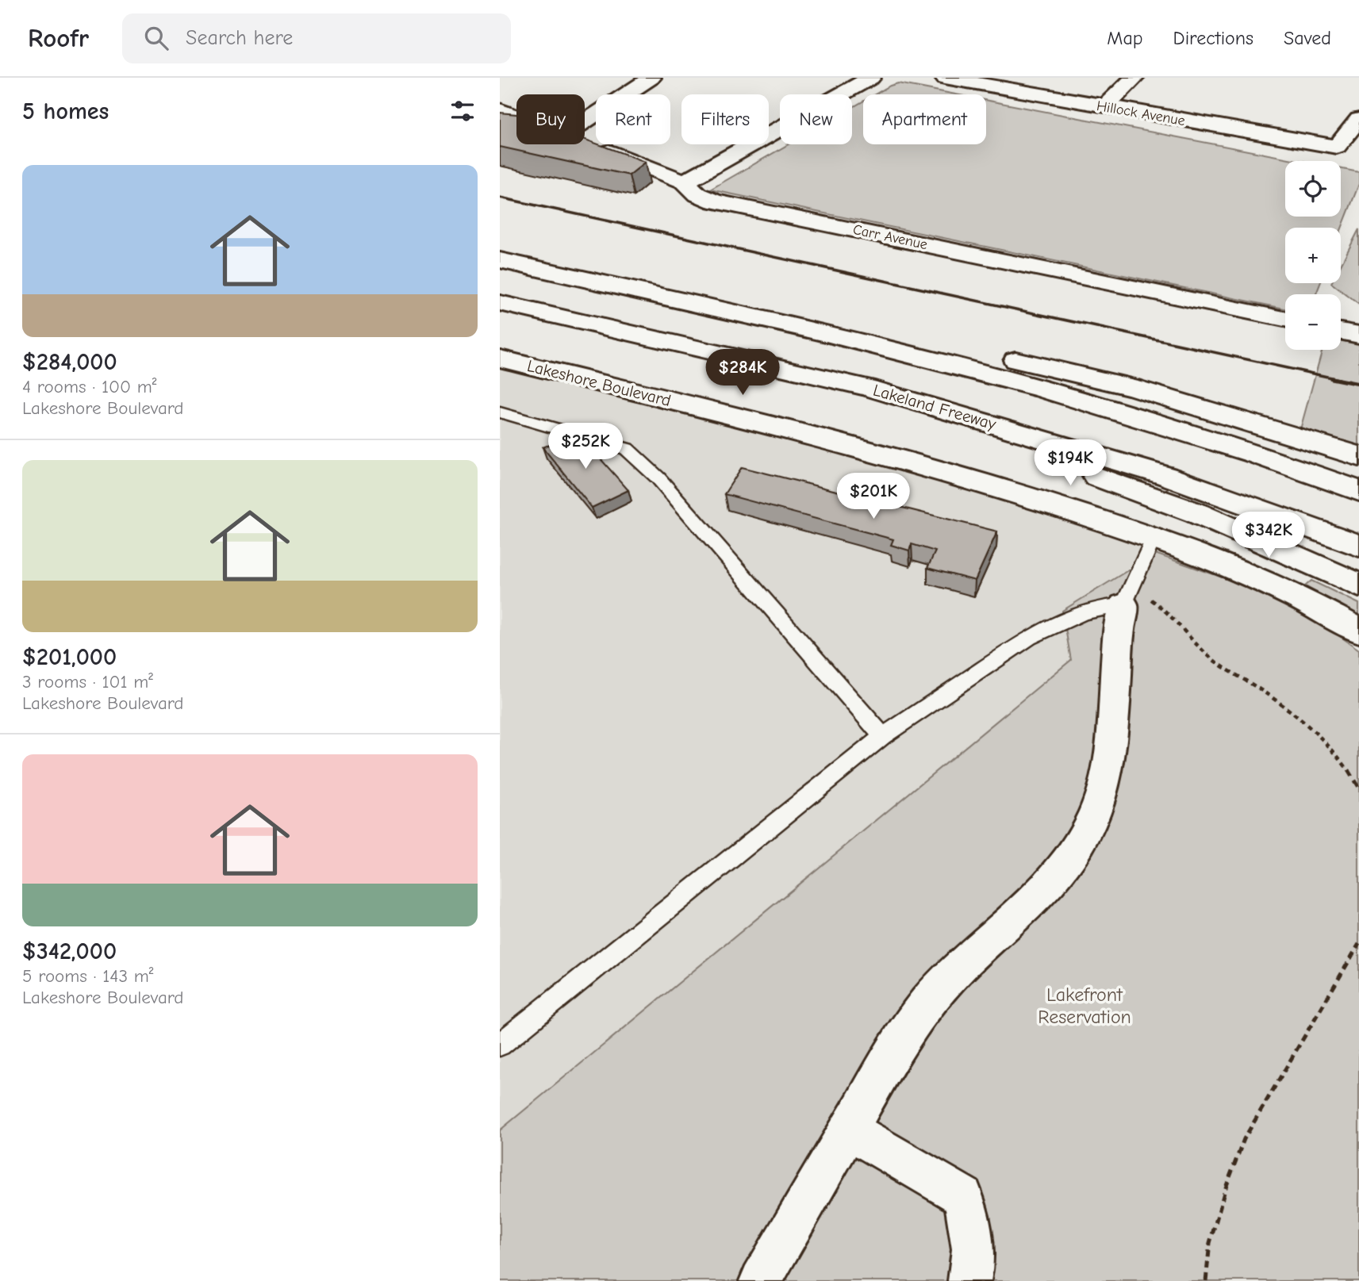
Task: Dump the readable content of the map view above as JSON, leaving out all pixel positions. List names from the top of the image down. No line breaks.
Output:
{"streets":{"main road":["Hillock Avenue","Carr Avenue","Lakeshore Boulevard","Lakeland Freeway"]},"parks":["Lakefront Reservation"],"page":{"header":"Roofr","search":"Search here","nav":["Map","Directions","Saved"],"heading":"5 homes","chip":["Buy","Rent","Filters","New","Apartment"],"list":[{"name":"$284,000","note":"4 rooms · 100 m² · Lakeshore Boulevard"},{"name":"$201,000","note":"3 rooms · 101 m² · Lakeshore Boulevard"},{"name":"$342,000","note":"5 rooms · 143 m² · Lakeshore Boulevard"}],"map_buttons":["+","−"],"price":["$284K","$252K","$194K","$201K","$342K"]}}
